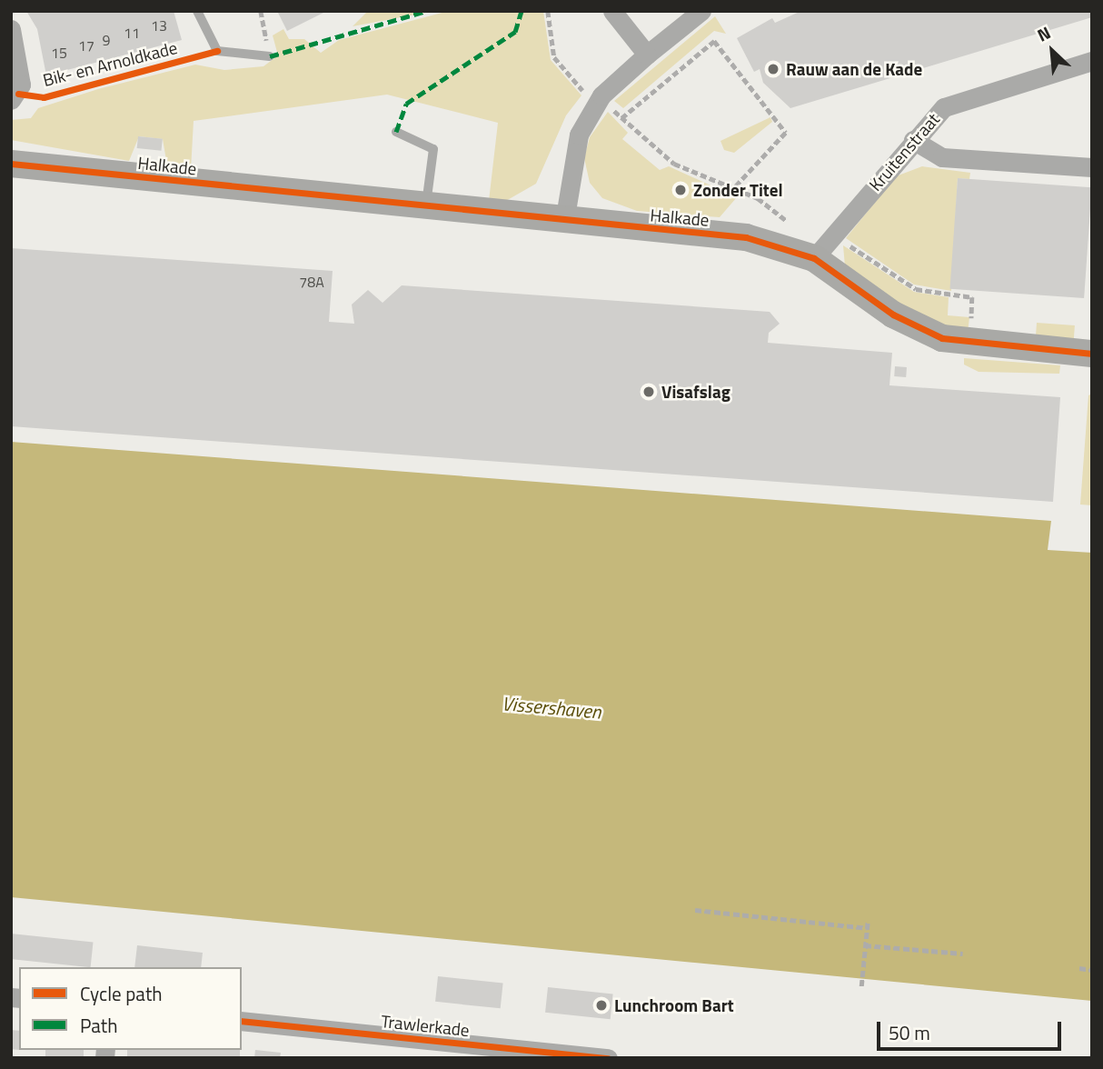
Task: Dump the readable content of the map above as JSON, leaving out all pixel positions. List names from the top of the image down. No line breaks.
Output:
{"streets":{"street":["Kruitenstraat","Halkade","Trawlerkade"],"cycle path":["Bik- en Arnoldkade"]},"crossings":[["Kruitenstraat","Halkade"]],"water":["Vissershaven"],"places":["Rauw aan de Kade","Zonder Titel","Visafslag","Lunchroom Bart"],"house_numbers":["13","11","9","17","15","78A"],"legend":["Cycle path","Path"],"scale_bar":"50 m","north":"top left"}
